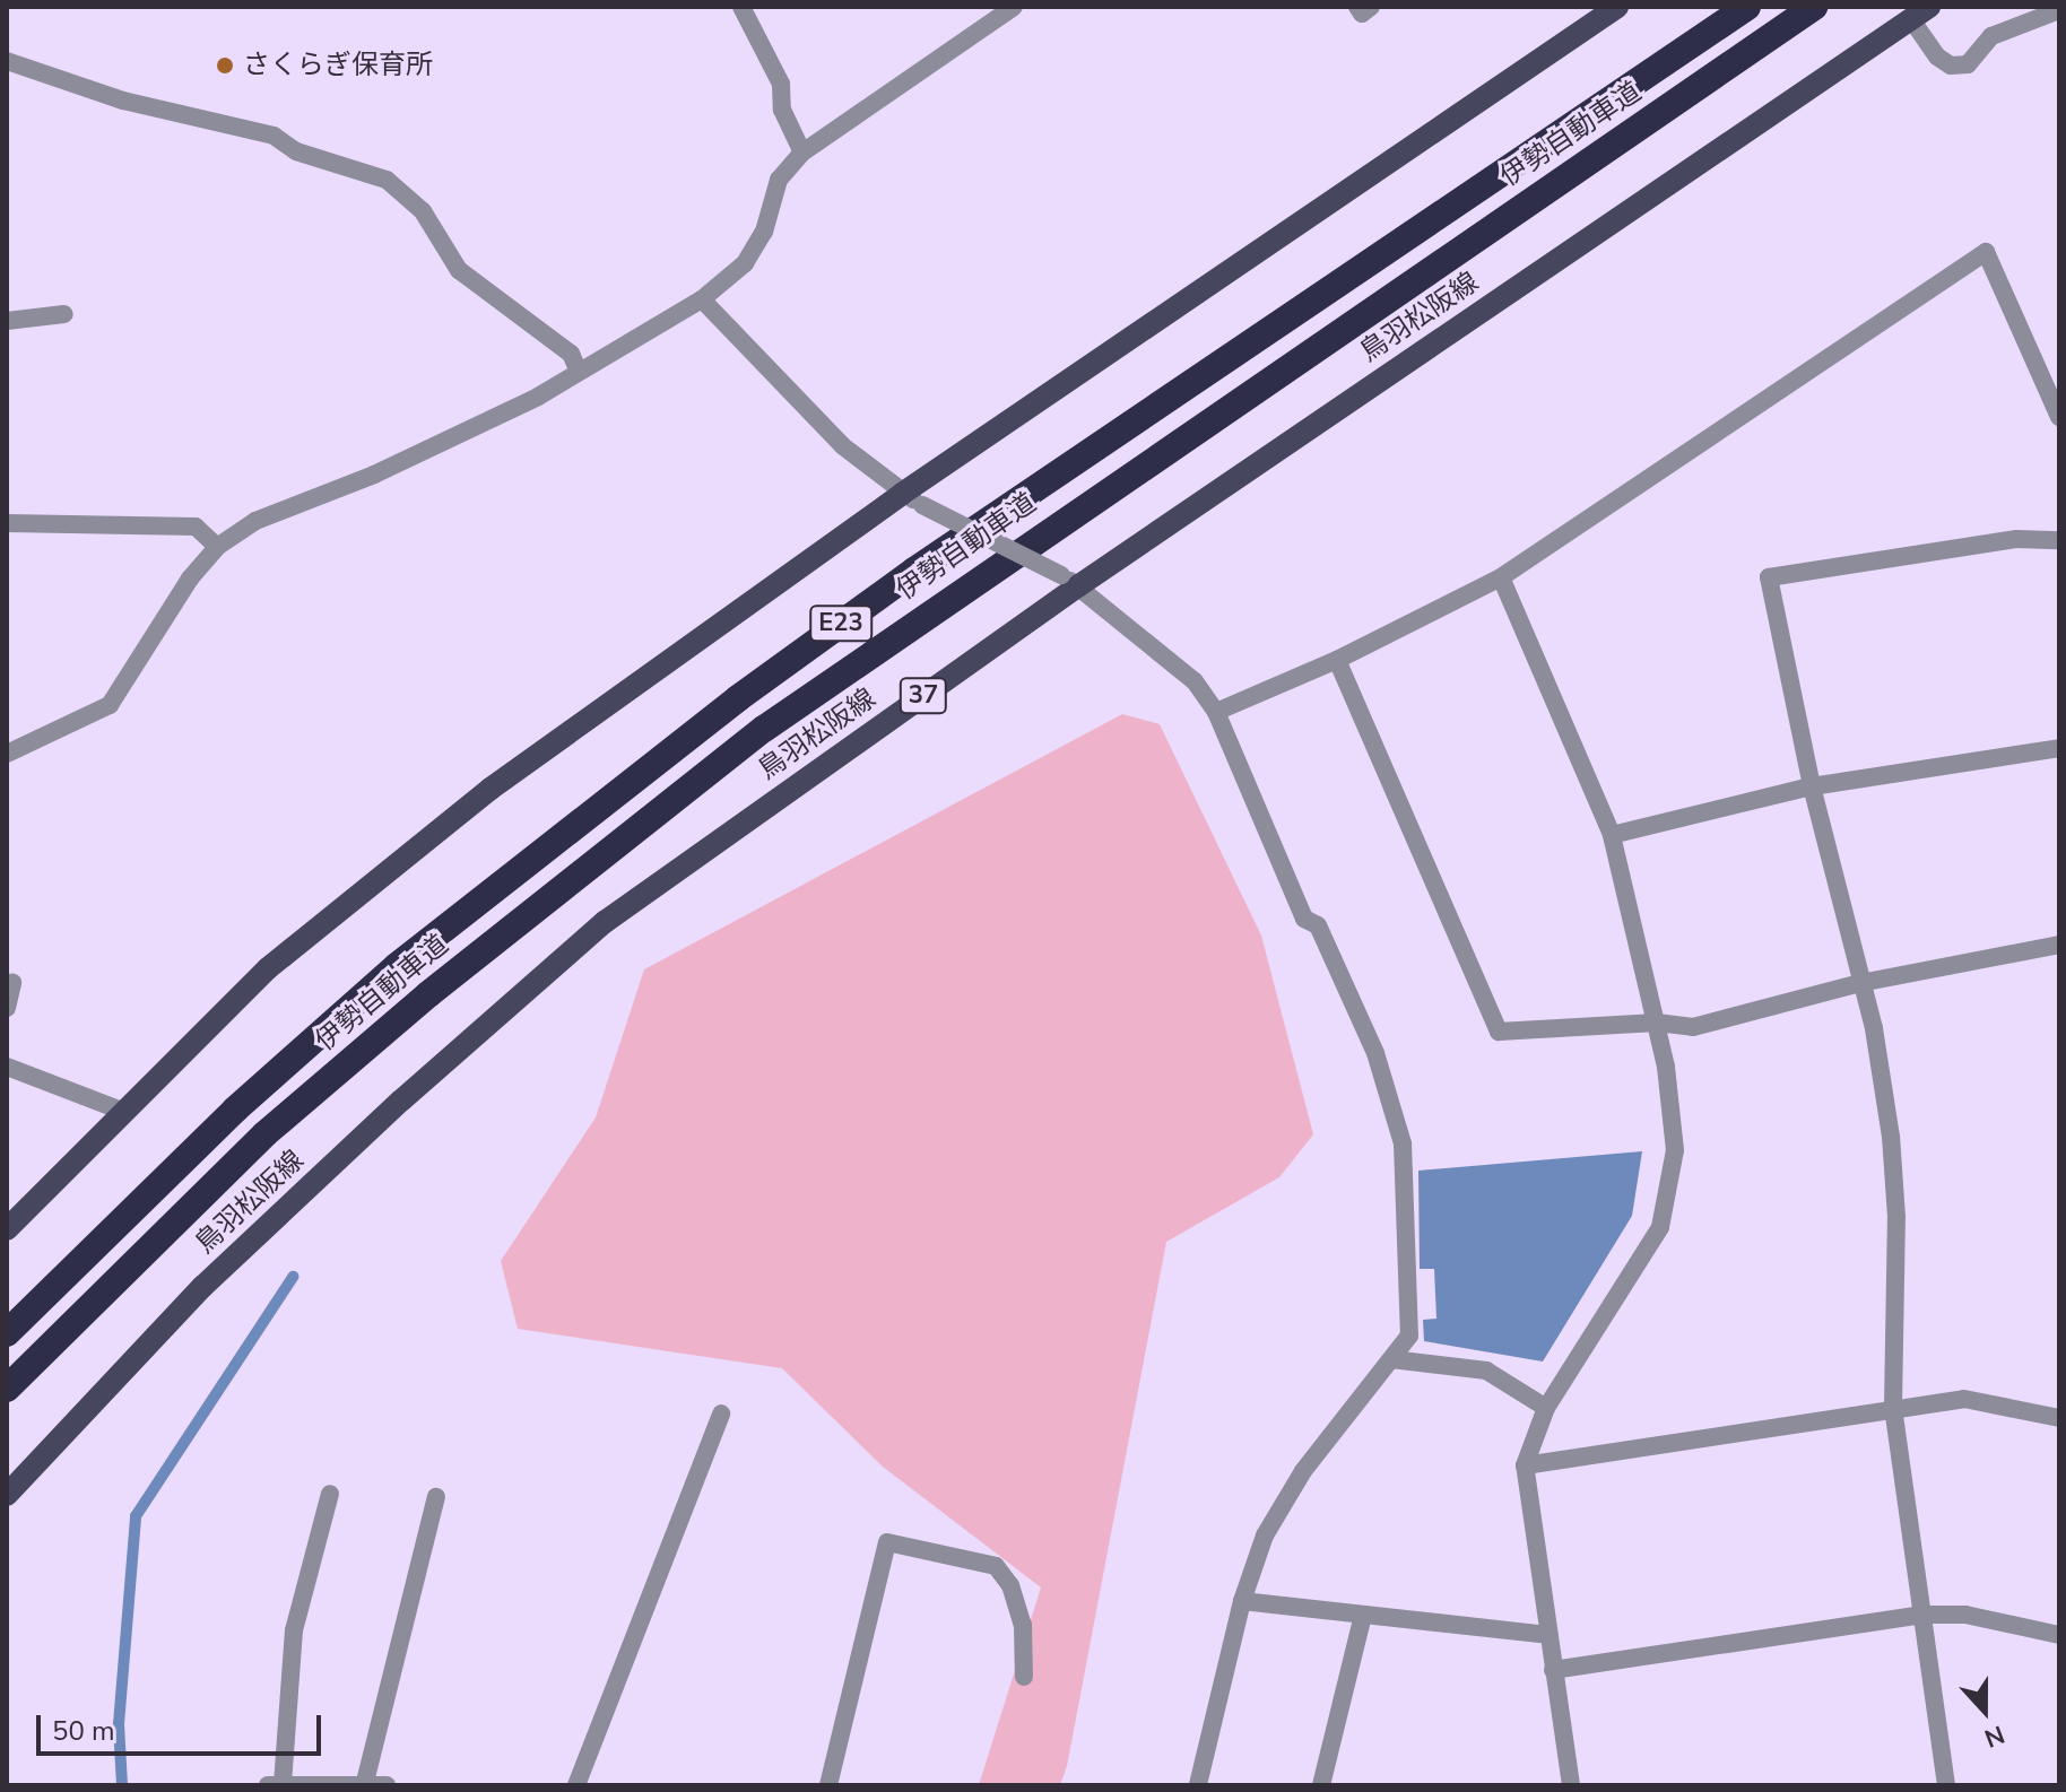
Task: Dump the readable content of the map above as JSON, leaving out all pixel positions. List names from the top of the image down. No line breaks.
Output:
{"streets":{"highway":["伊勢自動車道","E23"],"main road":["鳥羽松阪線","37"]},"places":["さくらぎ保育所"],"scale_bar":"50 m","north":"bottom"}
